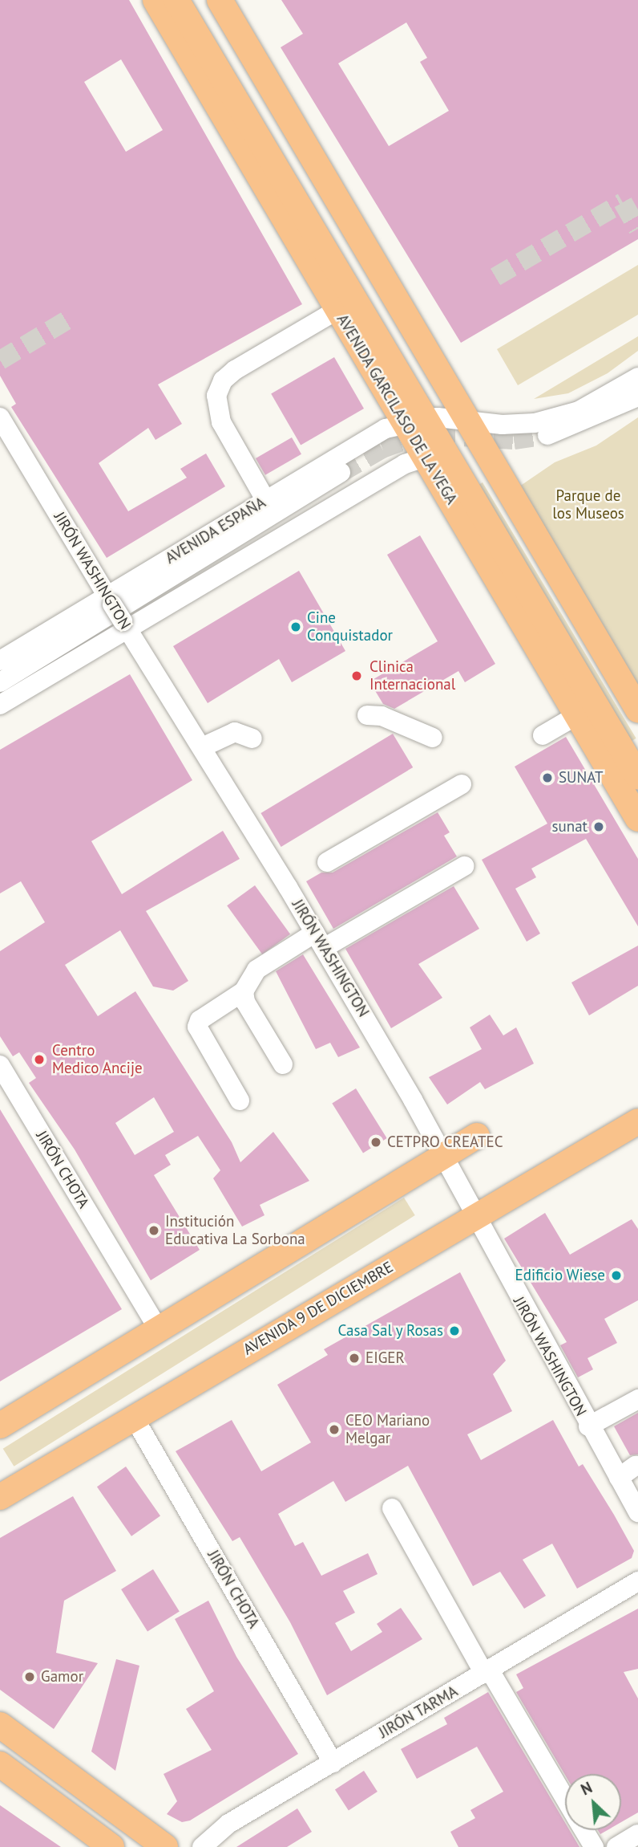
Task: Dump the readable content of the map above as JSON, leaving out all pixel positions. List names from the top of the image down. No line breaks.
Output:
{"streets":{"main road":["AVENIDA GARCILASO DE LA VEGA","AVENIDA 9 DE DICIEMBRE"],"street":["AVENIDA ESPAÑA","JIRÓN WASHINGTON","JIRÓN CHOTA","JIRÓN TARMA"]},"crossings":[["AVENIDA GARCILASO DE LA VEGA","AVENIDA ESPAÑA"],["AVENIDA ESPAÑA","JIRÓN WASHINGTON"],["JIRÓN WASHINGTON","AVENIDA 9 DE DICIEMBRE"],["JIRÓN CHOTA","AVENIDA 9 DE DICIEMBRE"],["JIRÓN CHOTA","JIRÓN TARMA"]],"parks":["Parque de los Museos"],"places":["Cine Conquistador","Clinica Internacional","SUNAT","sunat","Centro Medico Ancije","CETPRO CREATEC","Institución Educativa La Sorbona","Edificio Wiese","Casa Sal y Rosas","EIGER","CEO Mariano Melgar","Gamor"],"north":"top left"}
